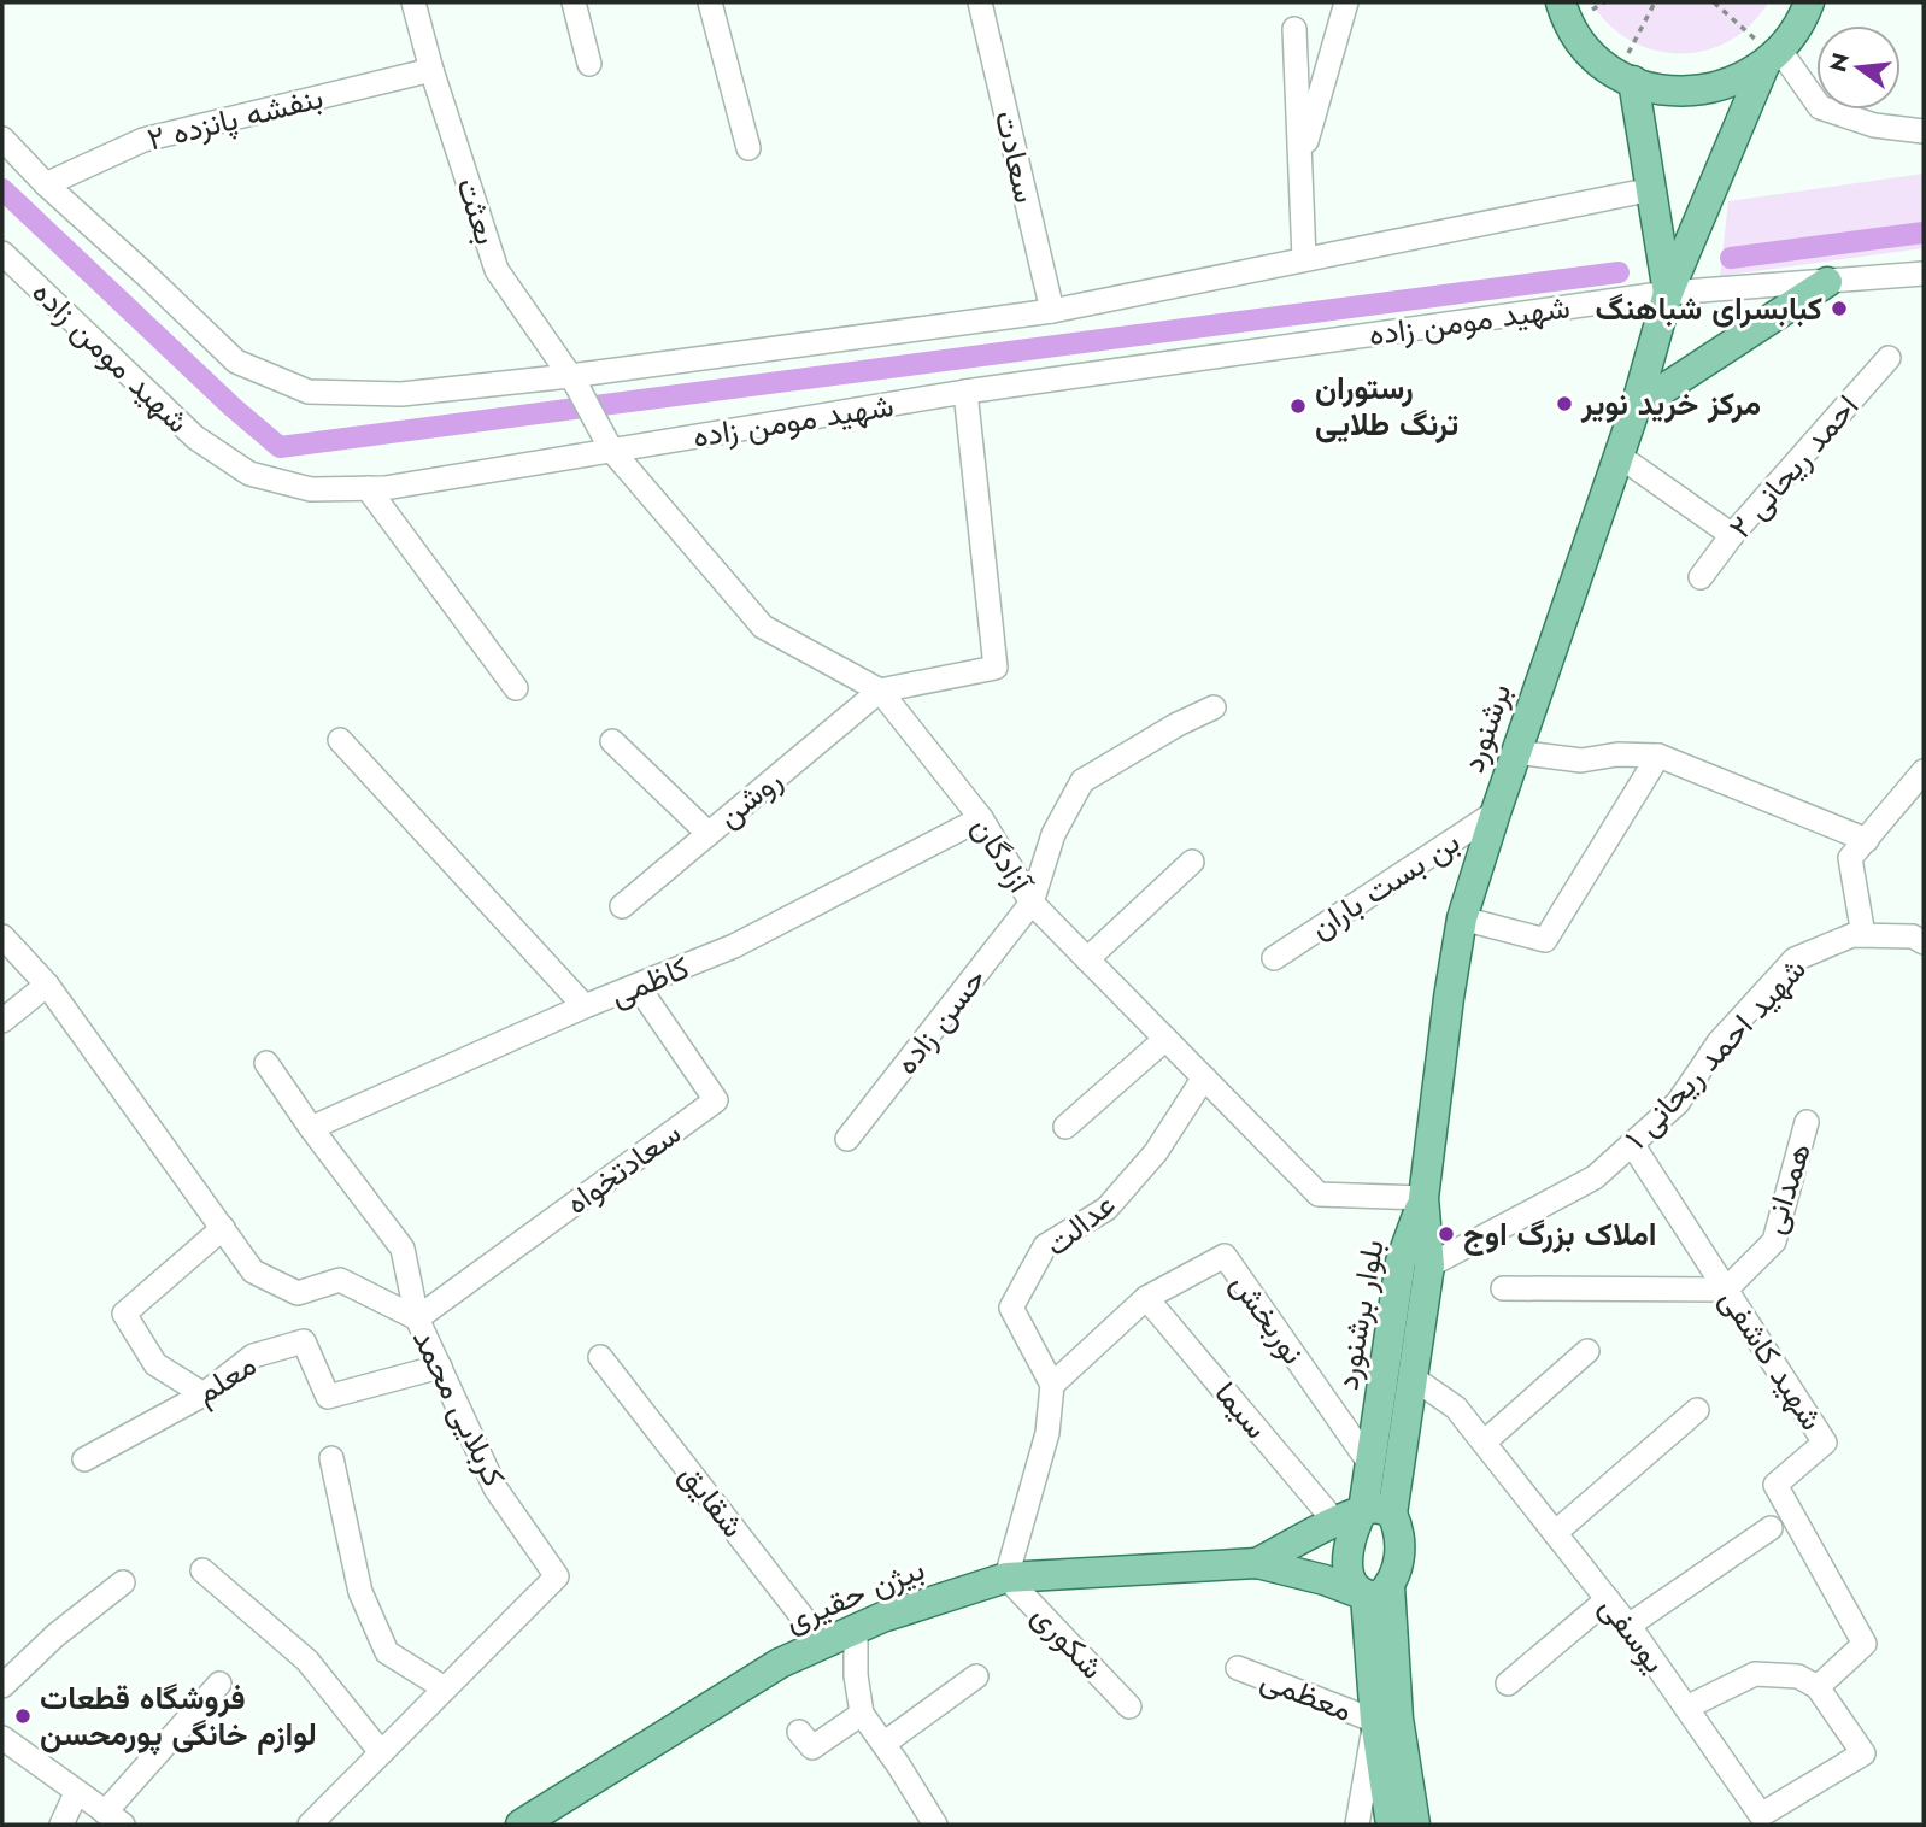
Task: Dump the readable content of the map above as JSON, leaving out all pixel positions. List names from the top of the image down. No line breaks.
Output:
{"streets":{"main road":["برشنورد","بلوار برشنورد","بیژن حقیری"],"street":["بنفشه پانزده ۲","سعادت","بعثت","شهید مومن زاده","احمد ریحانی ۲","روشن","آزادگان","بن بست باران","کاظمی","حسن زاده","شهید احمد ریحانی ۱","سعادتخواه","همدانی","عدالت","نوربخش","شهید کاشفی","معلم","کربلایی محمد","سیما","شقایق","یوسفی","شکوری","معظمی"]},"crossings":[["بنفشه پانزده ۲","بعثت"],["بعثت","آزادگان"],["شهید مومن زاده","برشنورد"],["شهید مومن زاده","آزادگان"],["برشنورد","آزادگان"],["برشنورد","بن بست باران"],["برشنورد","بلوار برشنورد"],["روشن","آزادگان"],["آزادگان","کاظمی"],["آزادگان","حسن زاده"],["آزادگان","عدالت"],["آزادگان","بلوار برشنورد"],["کاظمی","سعادتخواه"],["شهید احمد ریحانی ۱","بلوار برشنورد"],["شهید احمد ریحانی ۱","شهید کاشفی"],["سعادتخواه","کربلایی محمد"],["همدانی","شهید کاشفی"],["بلوار برشنورد","نوربخش"],["بلوار برشنورد","سیما"],["بلوار برشنورد","یوسفی"],["نوربخش","سیما"],["شهید کاشفی","یوسفی"],["معلم","کربلایی محمد"],["شقایق","بیژن حقیری"],["بیژن حقیری","شکوری"]],"places":["کبابسرای شباهنگ","مرکز خرید نویر","رستوران ترنگ طلایی","املاک بزرگ اوج","فروشگاه قطعات لوازم خانگی پورمحسن"],"north":"left"}
